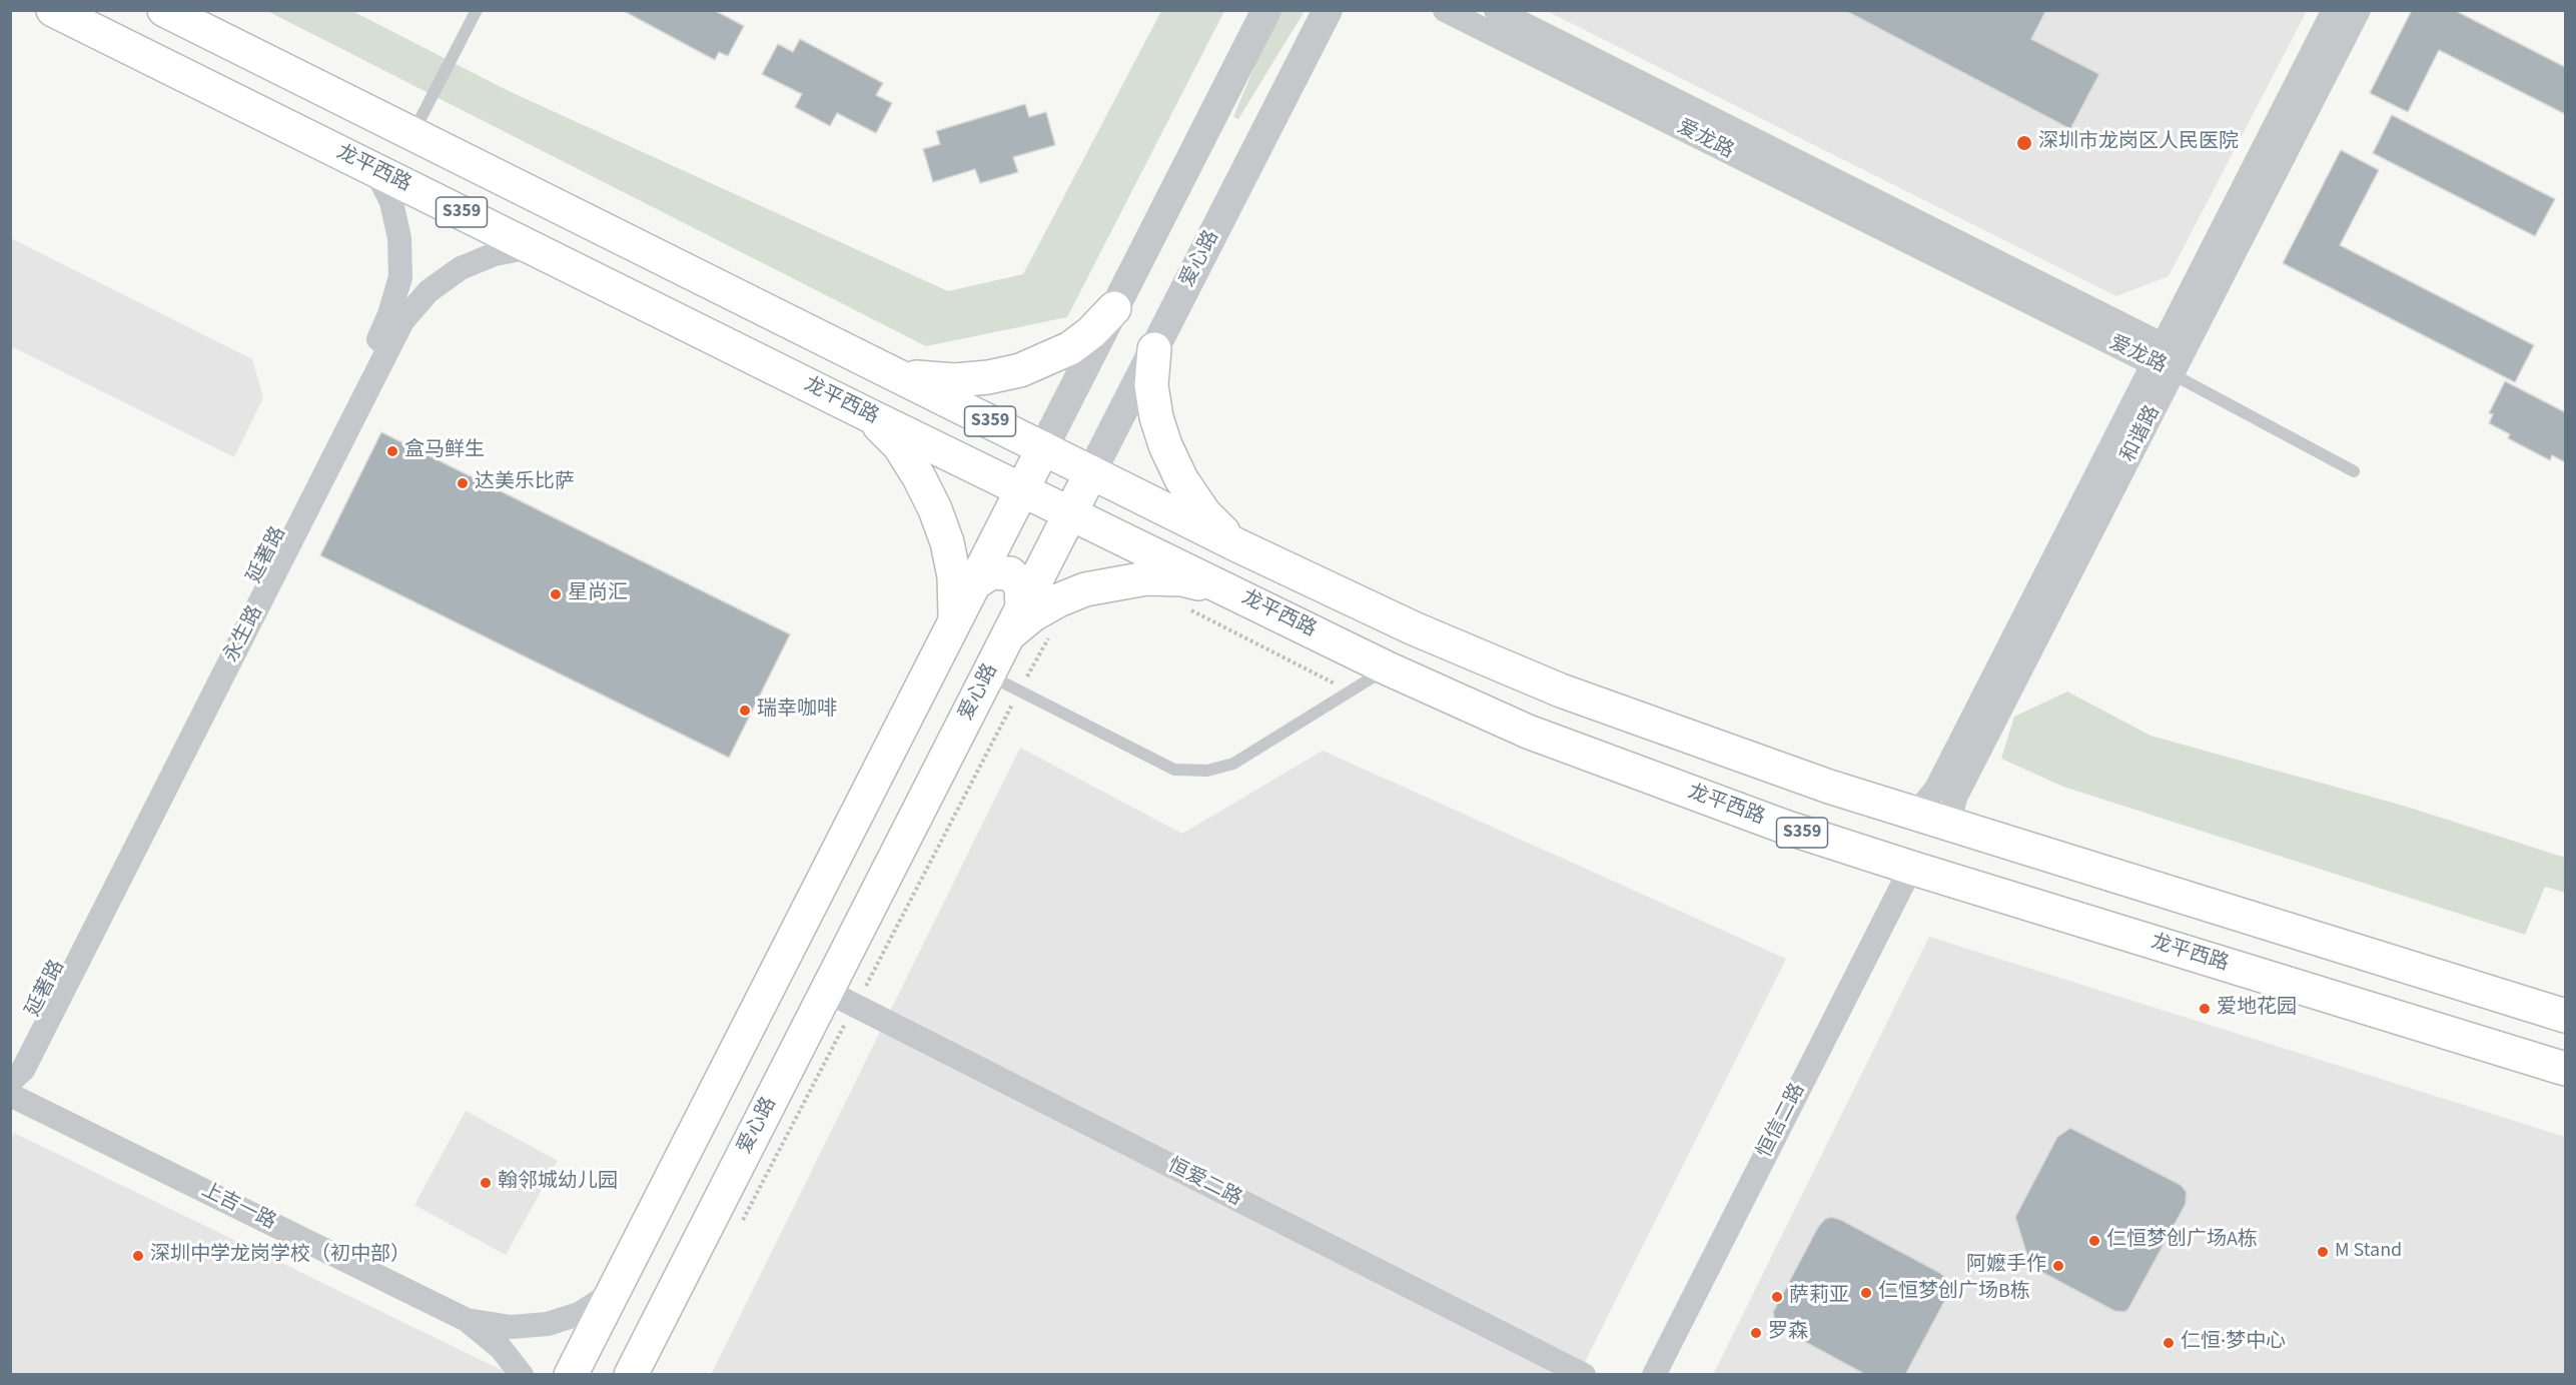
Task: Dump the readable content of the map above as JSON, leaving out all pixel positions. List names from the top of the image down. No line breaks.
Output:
{"streets":{"main road":["龙平西路","S359","爱心路"],"street":["爱龙路","和谐路","延著路","永生路","恒信二路","恒爱二路","上吉一路"]},"crossings":[["爱龙路","和谐路"],["龙平西路","爱心路"],["龙平西路","延著路"],["龙平西路","永生路"],["龙平西路","恒信二路"],["S359","爱心路"],["S359","和谐路"],["爱心路","恒爱二路"]],"places":["深圳市龙岗区人民医院","盒马鲜生","达美乐比萨","星尚汇","瑞幸咖啡","爱地花园","翰邻城幼儿园","仁恒梦创广场A栋","M Stand","深圳中学龙岗学校（初中部）","阿嬷手作","仁恒梦创广场B栋","萨莉亚","罗森","仁恒·梦中心"]}
